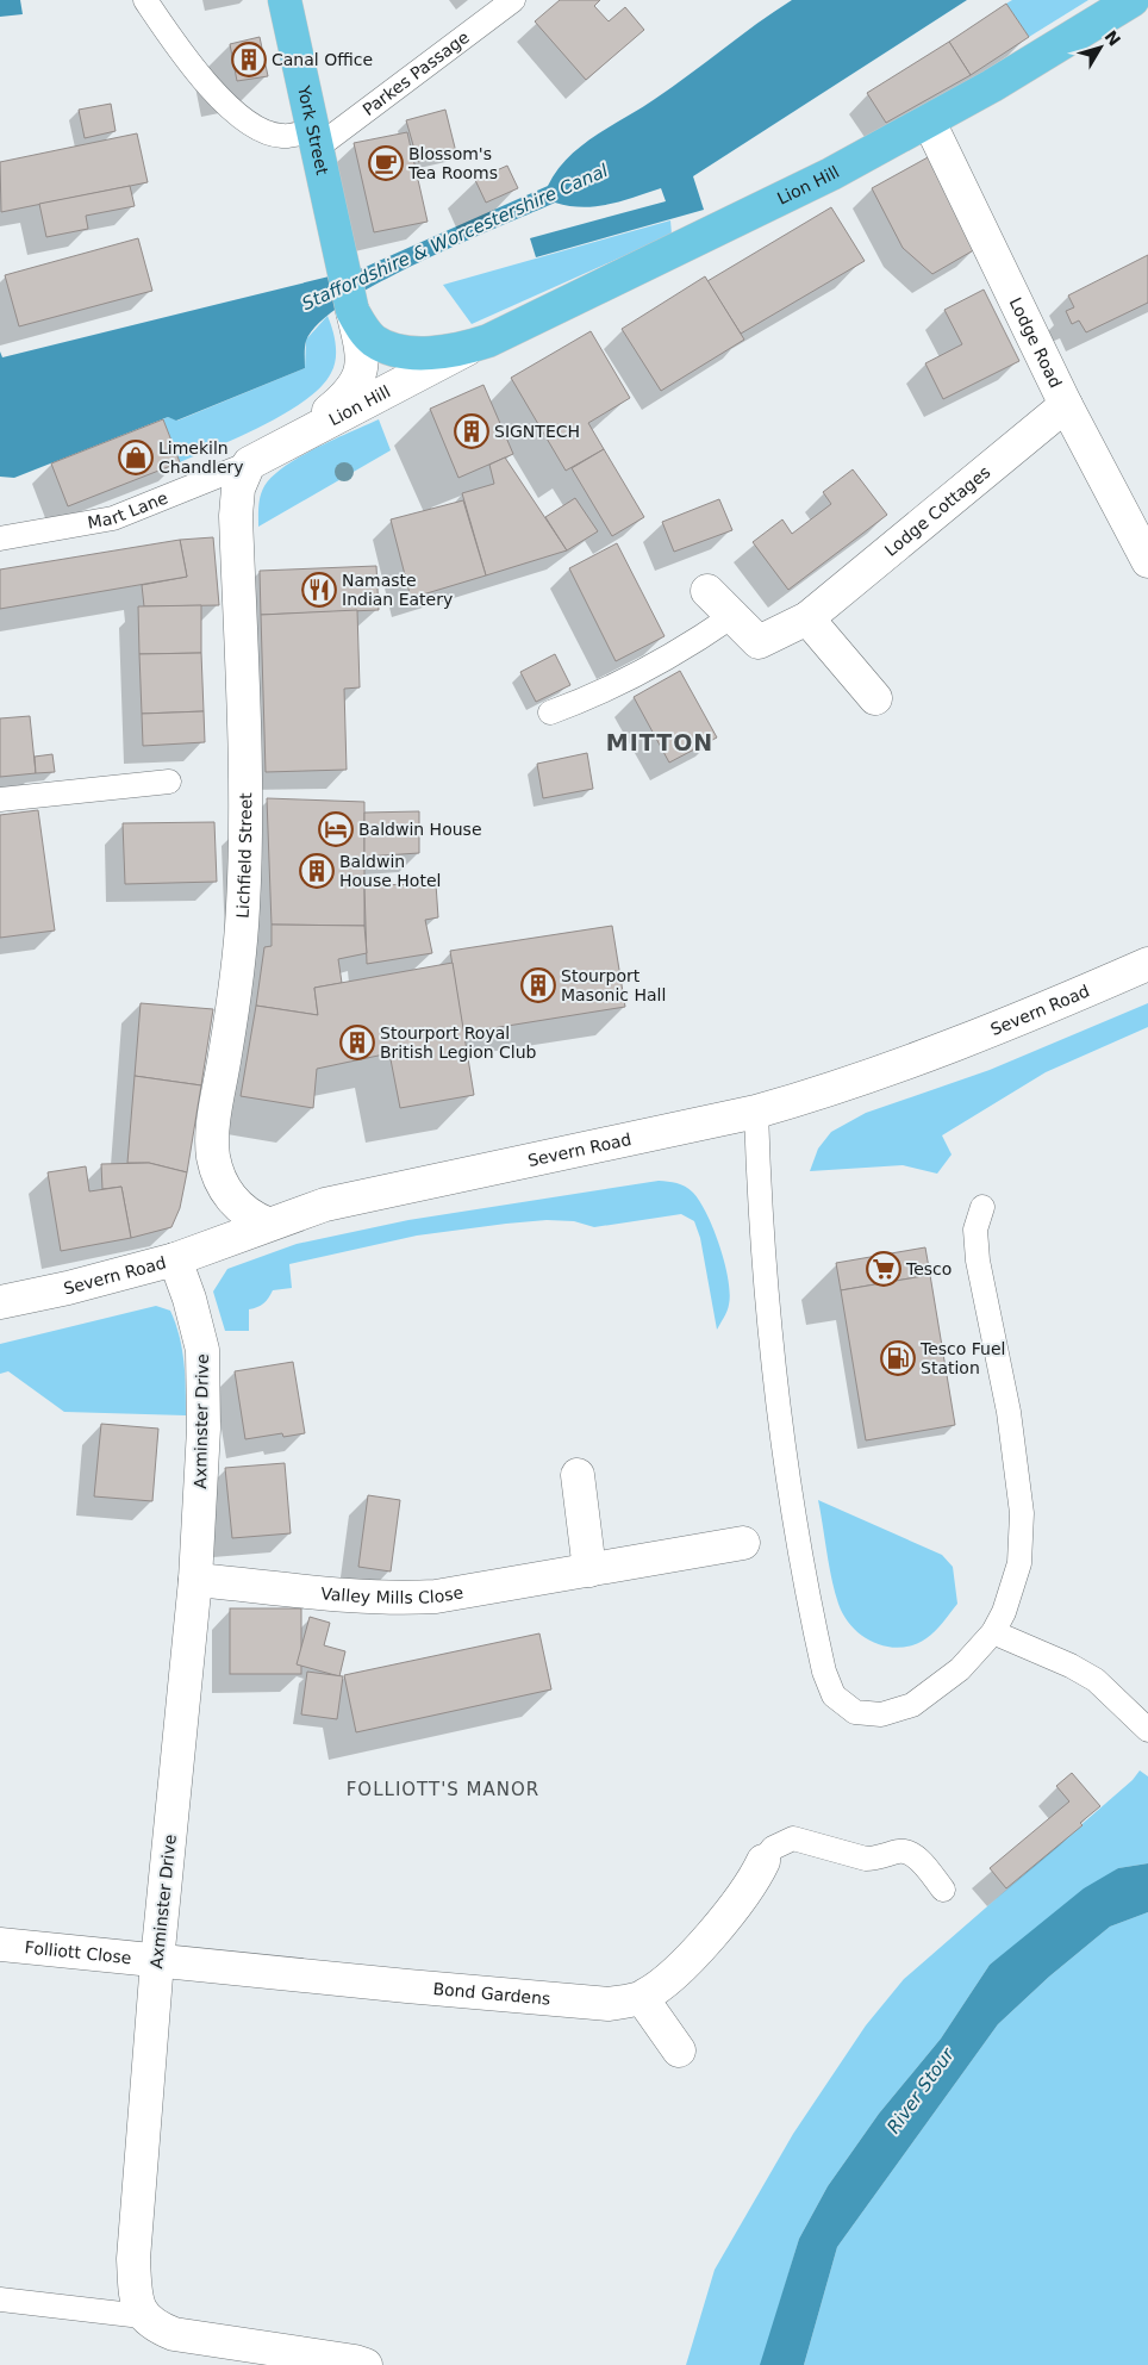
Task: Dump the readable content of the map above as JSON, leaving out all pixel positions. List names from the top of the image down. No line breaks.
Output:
{"streets":{"main road":["York Street","Lion Hill"],"street":["Lodge Road","Lodge Cottages","Lichfield Street","Severn Road","Axminster Drive","Valley Mills Close","Folliott Close","Bond Gardens"],"lane":["Parkes Passage","Mart Lane"]},"crossings":[["Parkes Passage","York Street"],["Lion Hill","Lodge Road"],["Lion Hill","Mart Lane"],["Lion Hill","Lichfield Street"],["Lodge Road","Lodge Cottages"],["Mart Lane","Lichfield Street"],["Lichfield Street","Severn Road"],["Severn Road","Axminster Drive"],["Axminster Drive","Valley Mills Close"],["Axminster Drive","Folliott Close"],["Axminster Drive","Bond Gardens"],["Folliott Close","Bond Gardens"]],"districts":["MITTON","FOLLIOTT'S MANOR"],"water":["Staffordshire & Worcestershire Canal","River Stour"],"places":{"building":["Canal Office","SIGNTECH","Baldwin House Hotel","Stourport Masonic Hall","Stourport Royal British Legion Club"],"cafe":["Blossom's Tea Rooms"],"shop":["Limekiln Chandlery"],"restaurant":["Namaste Indian Eatery"],"hotel":["Baldwin House"],"supermarket":["Tesco"],"fuel station":["Tesco Fuel Station"]},"north":"top right"}
